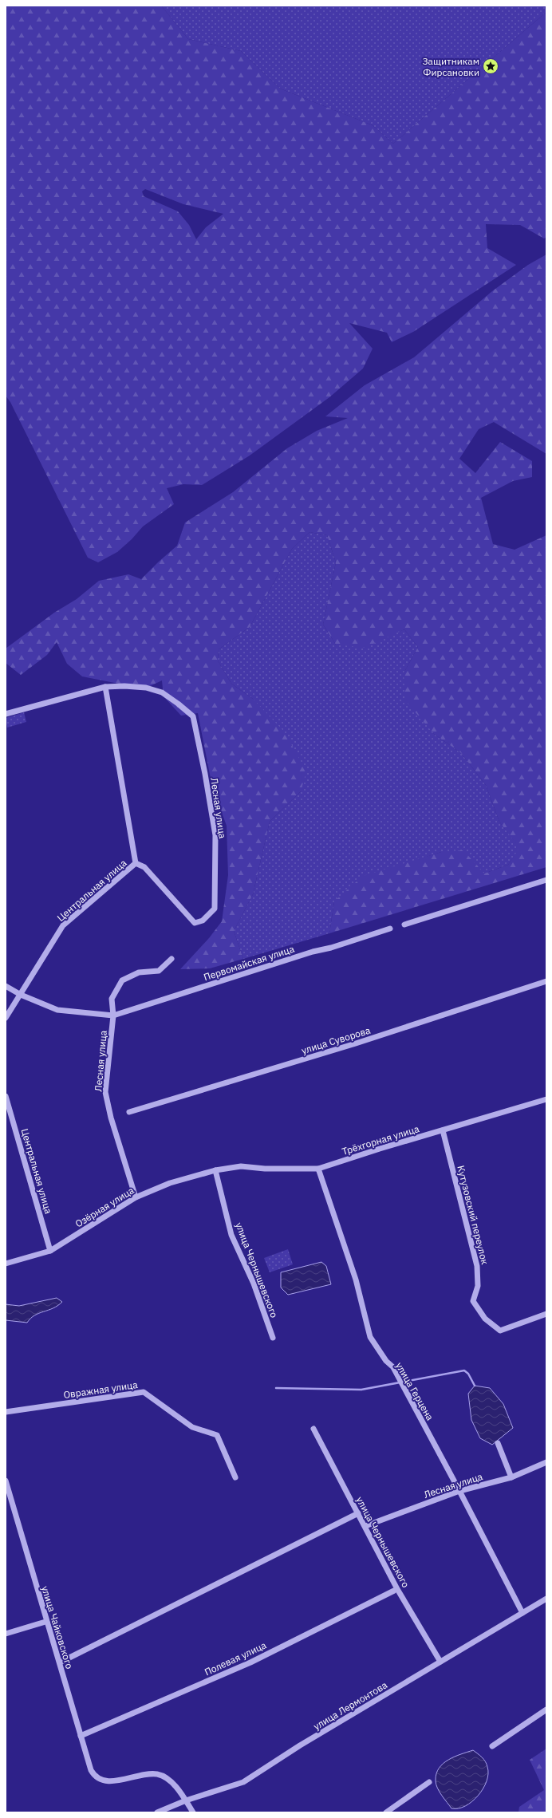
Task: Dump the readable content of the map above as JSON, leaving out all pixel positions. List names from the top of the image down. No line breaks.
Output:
{"streets":{"street":["Лесная улица","Центральная улица","Первомайская улица","улица Суворова","Трёхгорная улица","Озёрная улица","Кутузовский переулок","улица Чернышевского","Овражная улица","улица Герцена","улица Чайковского","Полевая улица","улица Лермонтова"]},"crossings":[["Лесная улица","Центральная улица"],["Лесная улица","Первомайская улица"],["Лесная улица","Озёрная улица"],["Лесная улица","улица Чернышевского"],["Лесная улица","улица Герцена"],["Центральная улица","Озёрная улица"],["Трёхгорная улица","Озёрная улица"],["Трёхгорная улица","Кутузовский переулок"],["Трёхгорная улица","улица Чернышевского"],["Трёхгорная улица","улица Герцена"],["Озёрная улица","улица Чернышевского"],["улица Чернышевского","улица Лермонтова"],["улица Герцена","улица Лермонтова"],["улица Чайковского","Полевая улица"],["улица Чайковского","улица Лермонтова"]],"places":{"place":["Защитникам Фирсановки"]}}
